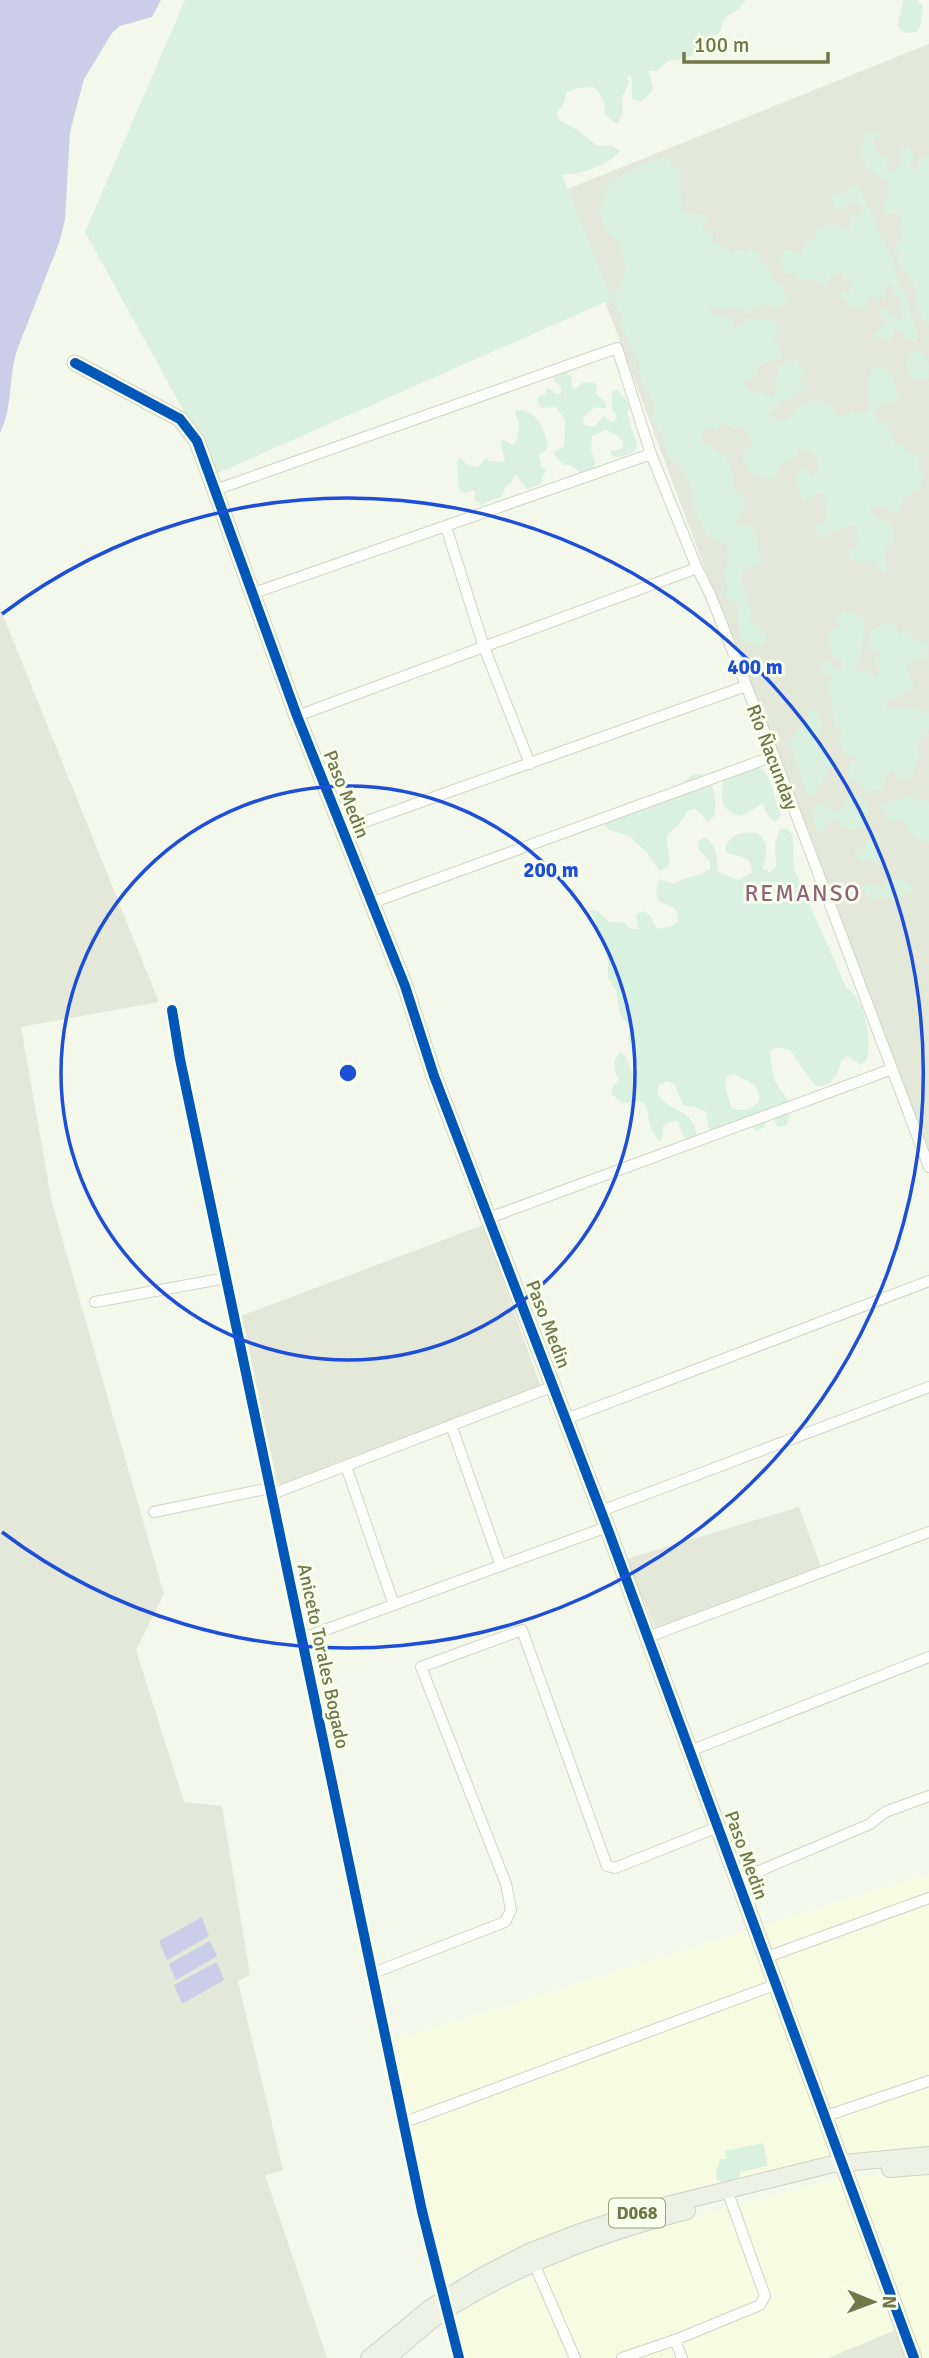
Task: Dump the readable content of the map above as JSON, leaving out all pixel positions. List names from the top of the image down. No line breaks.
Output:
{"streets":{"main road":["D068"],"street":["Río Ñacunday","Paso Medin","Aniceto Torales Bogado"]},"crossings":[["Río Ñacunday","Paso Medin"],["Paso Medin","D068"],["Aniceto Torales Bogado","D068"]],"districts":["REMANSO"],"scale_bar":"100 m","north":"right","rings":["400 m","200 m"]}
